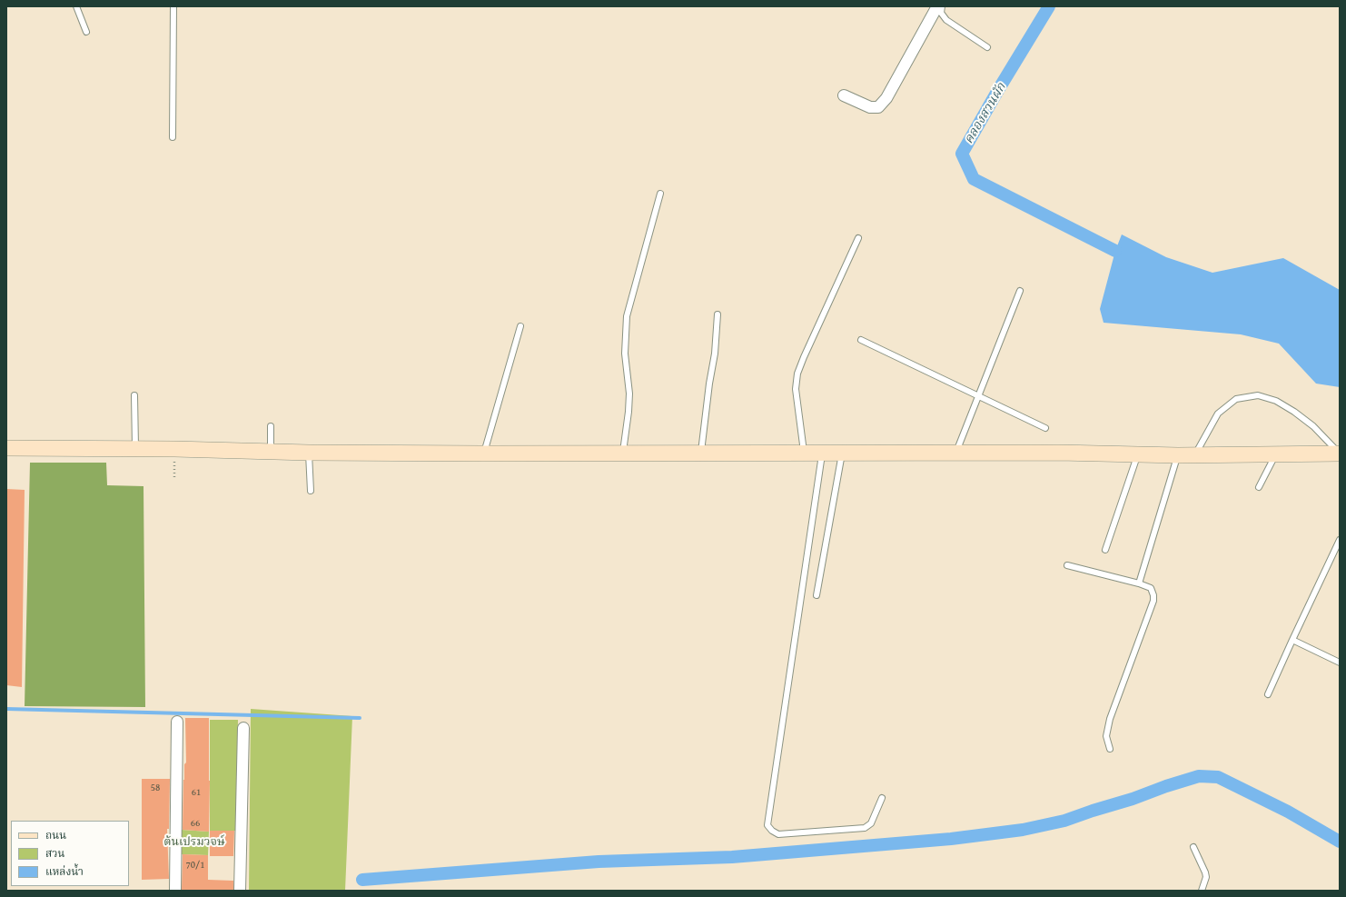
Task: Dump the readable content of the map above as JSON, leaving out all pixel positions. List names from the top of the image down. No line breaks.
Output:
{"water":["คลองสวนผัก"],"parks":["ต้นเปรมวจษ์"],"house_numbers":["58","61","66","70/1"],"legend":["ถนน","สวน","แหล่งน้ำ"]}
